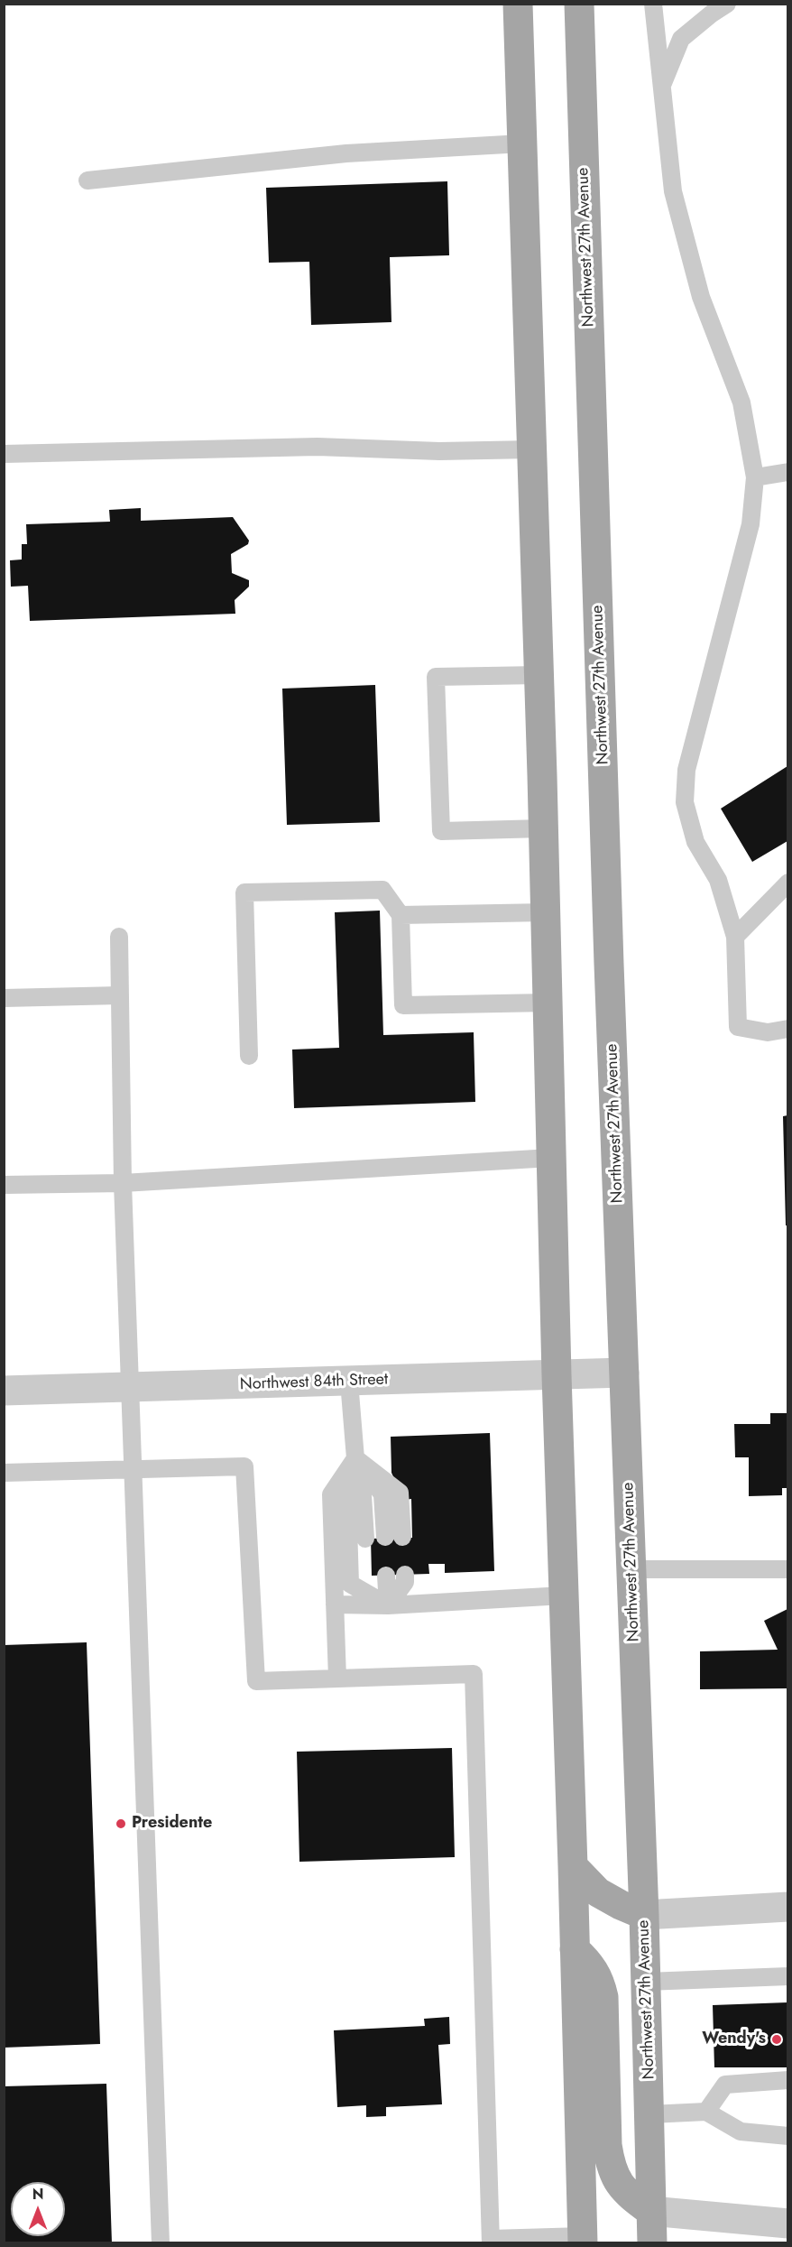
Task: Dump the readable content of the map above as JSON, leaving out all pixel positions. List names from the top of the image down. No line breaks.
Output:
{"streets":{"main road":["Northwest 27th Avenue"],"street":["Northwest 84th Street"]},"crossings":[["Northwest 27th Avenue","Northwest 84th Street"]],"places":["Presidente","Wendy's"],"north":"top"}
